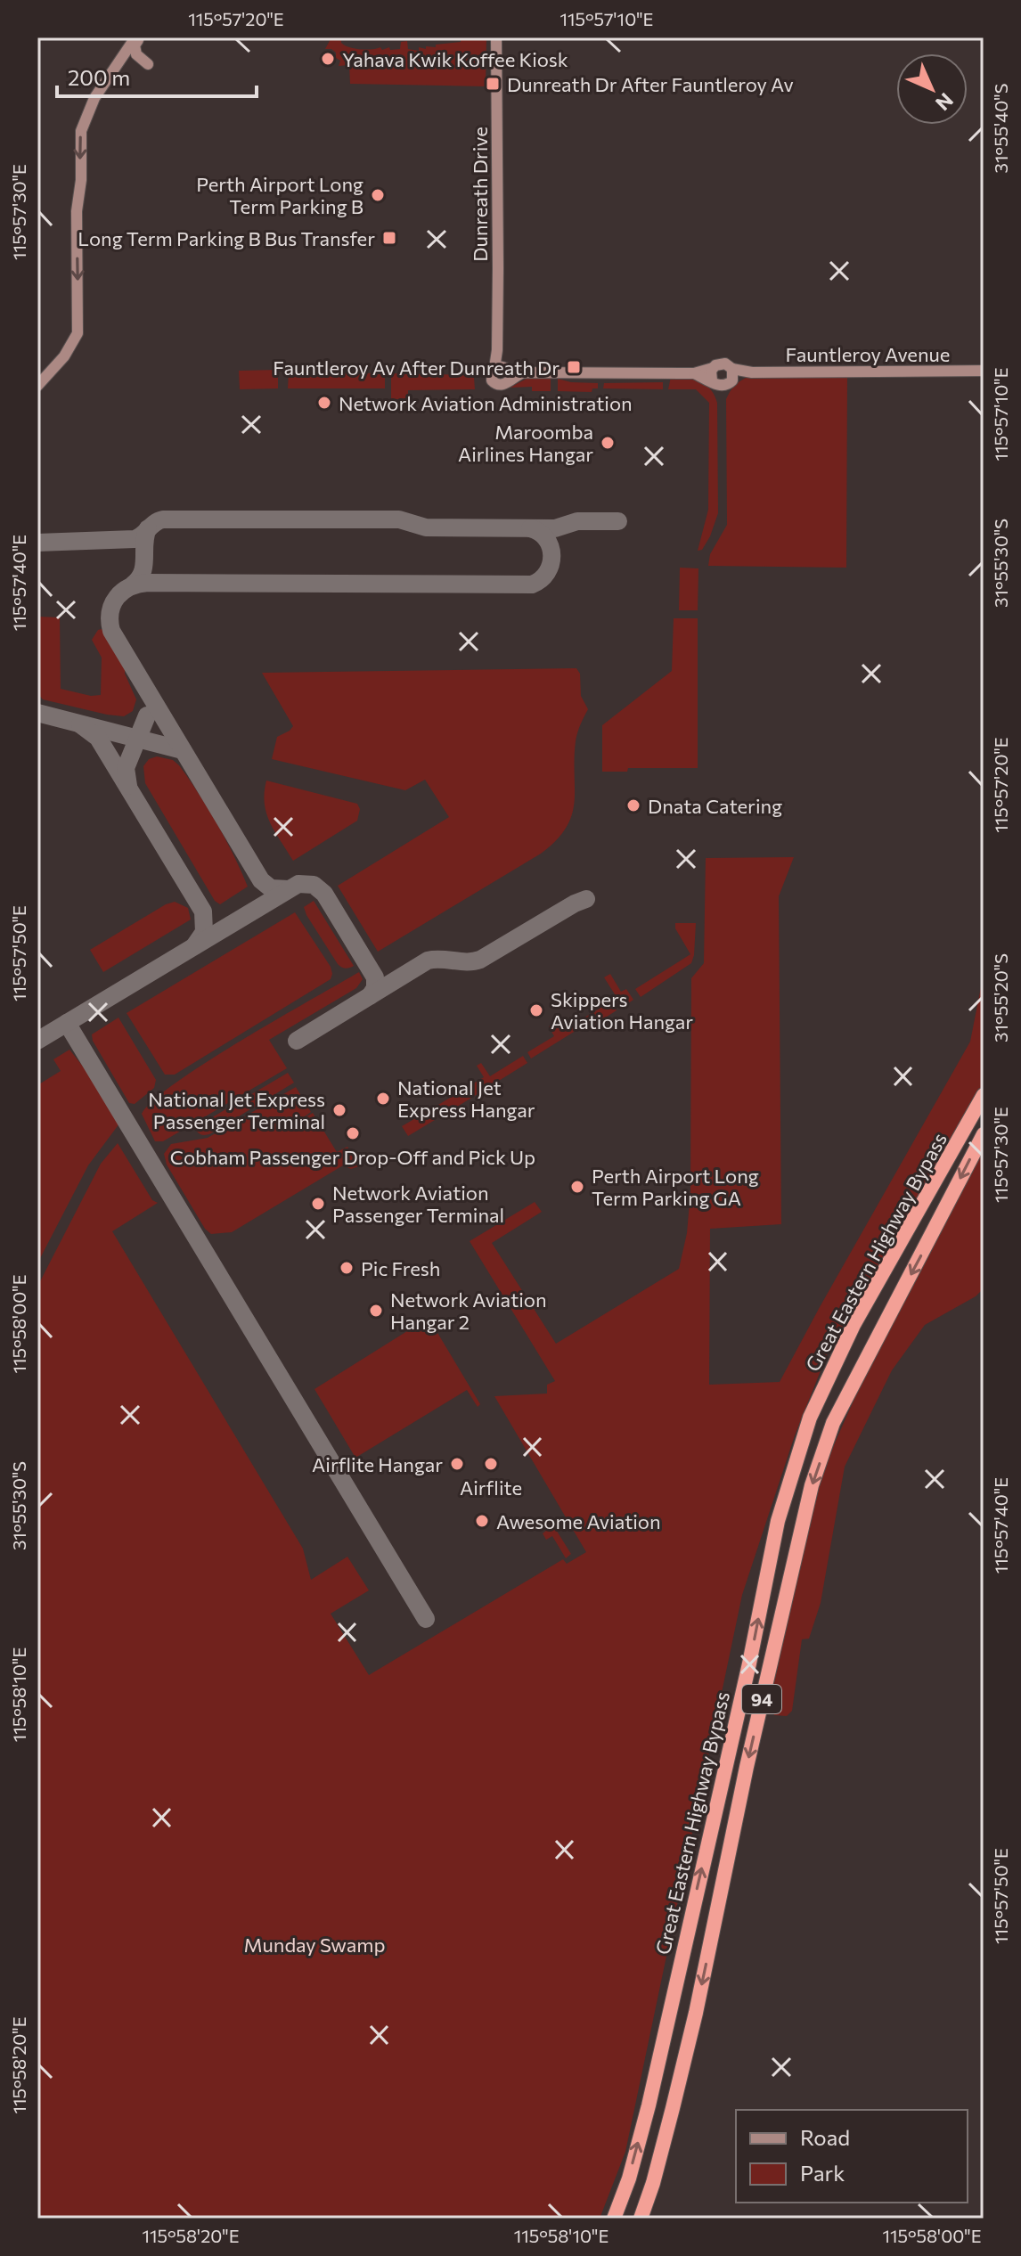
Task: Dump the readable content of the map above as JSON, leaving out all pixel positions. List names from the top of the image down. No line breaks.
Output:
{"streets":{"highway":["Great Eastern Highway Bypass","94"],"main road":["Dunreath Drive","Fauntleroy Avenue"]},"parks":["Munday Swamp"],"places":{"other":["Yahava Kwik Koffee Kiosk","Perth Airport Long Term Parking B","Network Aviation Administration","Maroomba Airlines Hangar","Dnata Catering","Skippers Aviation Hangar","National Jet Express Hangar","National Jet Express Passenger Terminal","Cobham Passenger Drop-Off and Pick Up","Perth Airport Long Term Parking GA","Network Aviation Passenger Terminal","Pic Fresh","Network Aviation Hangar 2","Airflite Hangar","Airflite","Awesome Aviation"],"transit":["Dunreath Dr After Fauntleroy Av","Long Term Parking B Bus Transfer","Fauntleroy Av After Dunreath Dr"]},"legend":["Road","Park"],"scale_bar":"200 m","north":"bottom right","coordinates":["115°57'20\"E","115°57'10\"E","31°55'40\"S","115°57'30\"E","31°55'30\"S","115°57'40\"E","115°57'50\"E","31°55'20\"S","115°58'00\"E","115°58'10\"E","115°58'20\"E"]}
